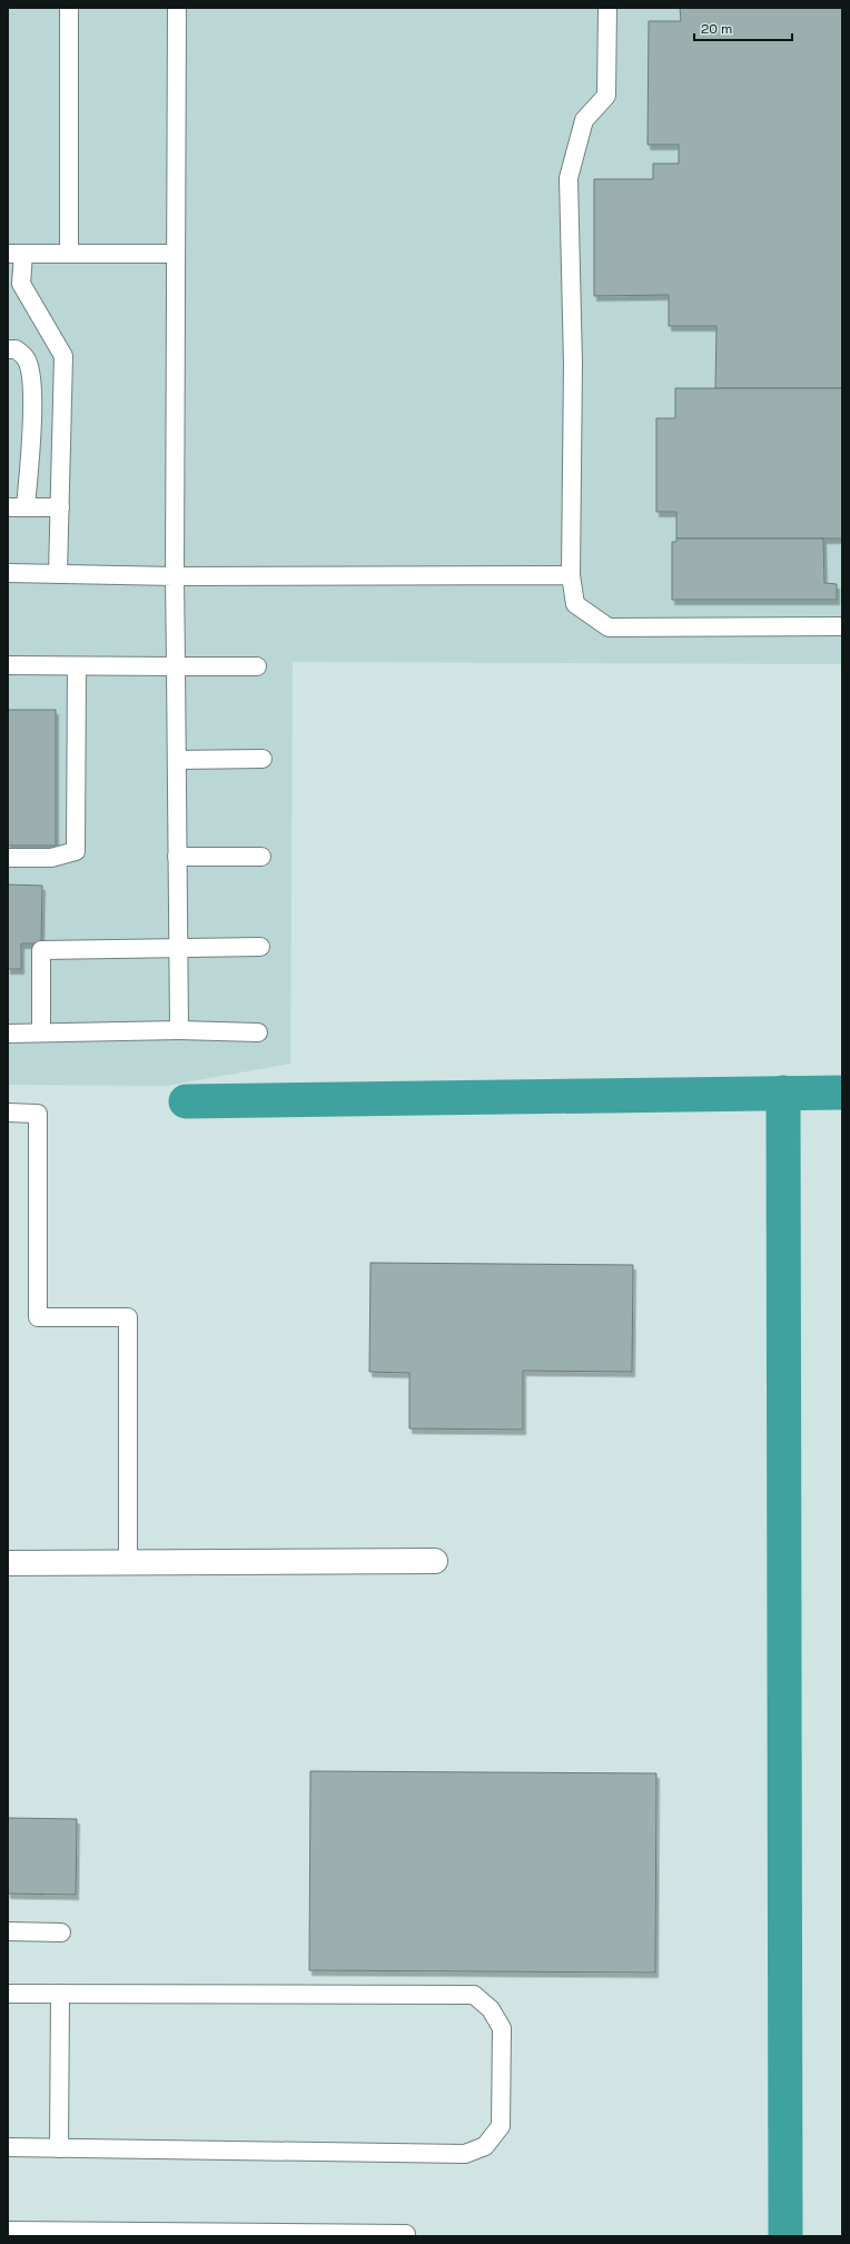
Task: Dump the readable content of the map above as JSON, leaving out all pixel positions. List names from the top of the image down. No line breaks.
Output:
{"scale_bar":"20 m"}
